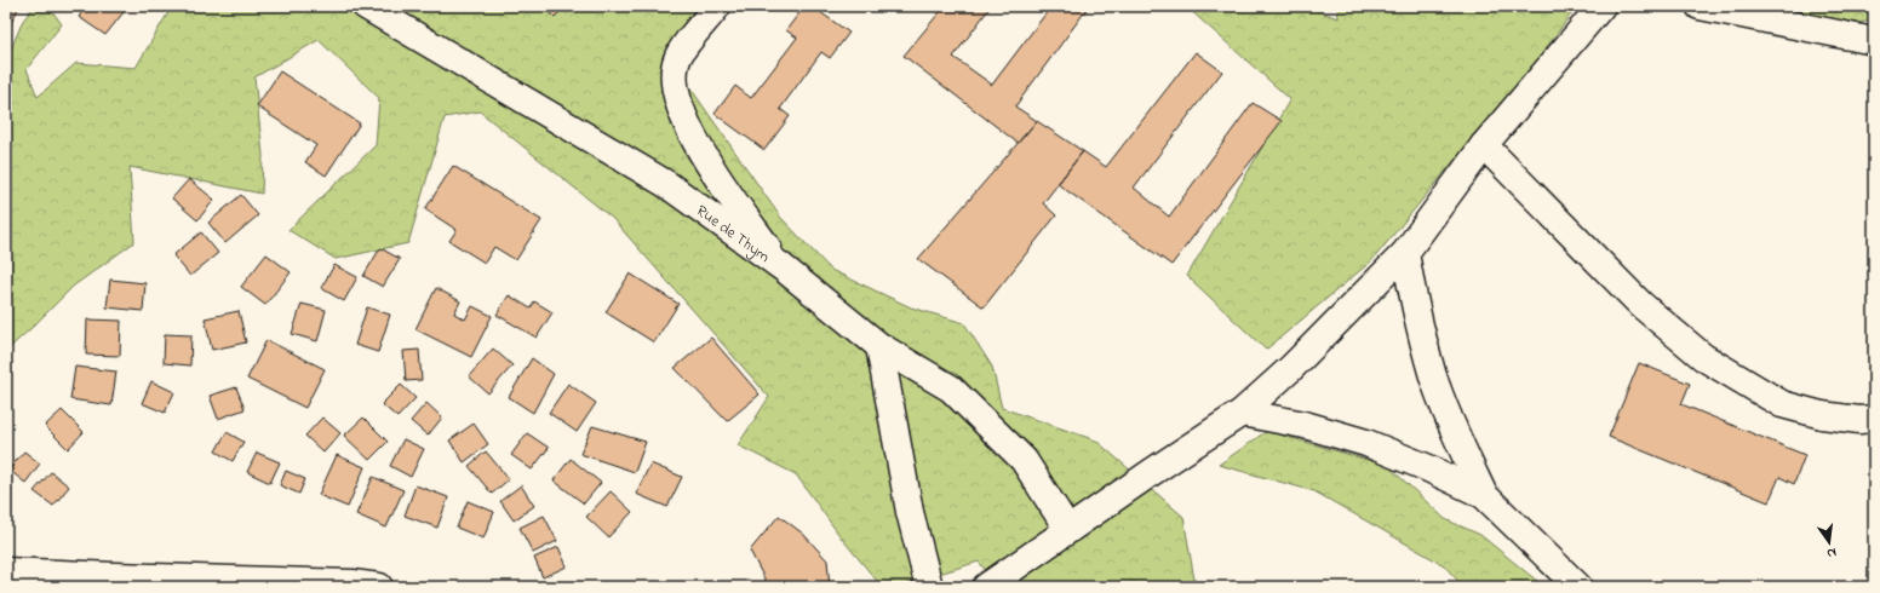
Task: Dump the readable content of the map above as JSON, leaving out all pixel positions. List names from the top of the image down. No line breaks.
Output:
{"streets":{"street":["Rue de Thym"]},"north":"bottom"}
